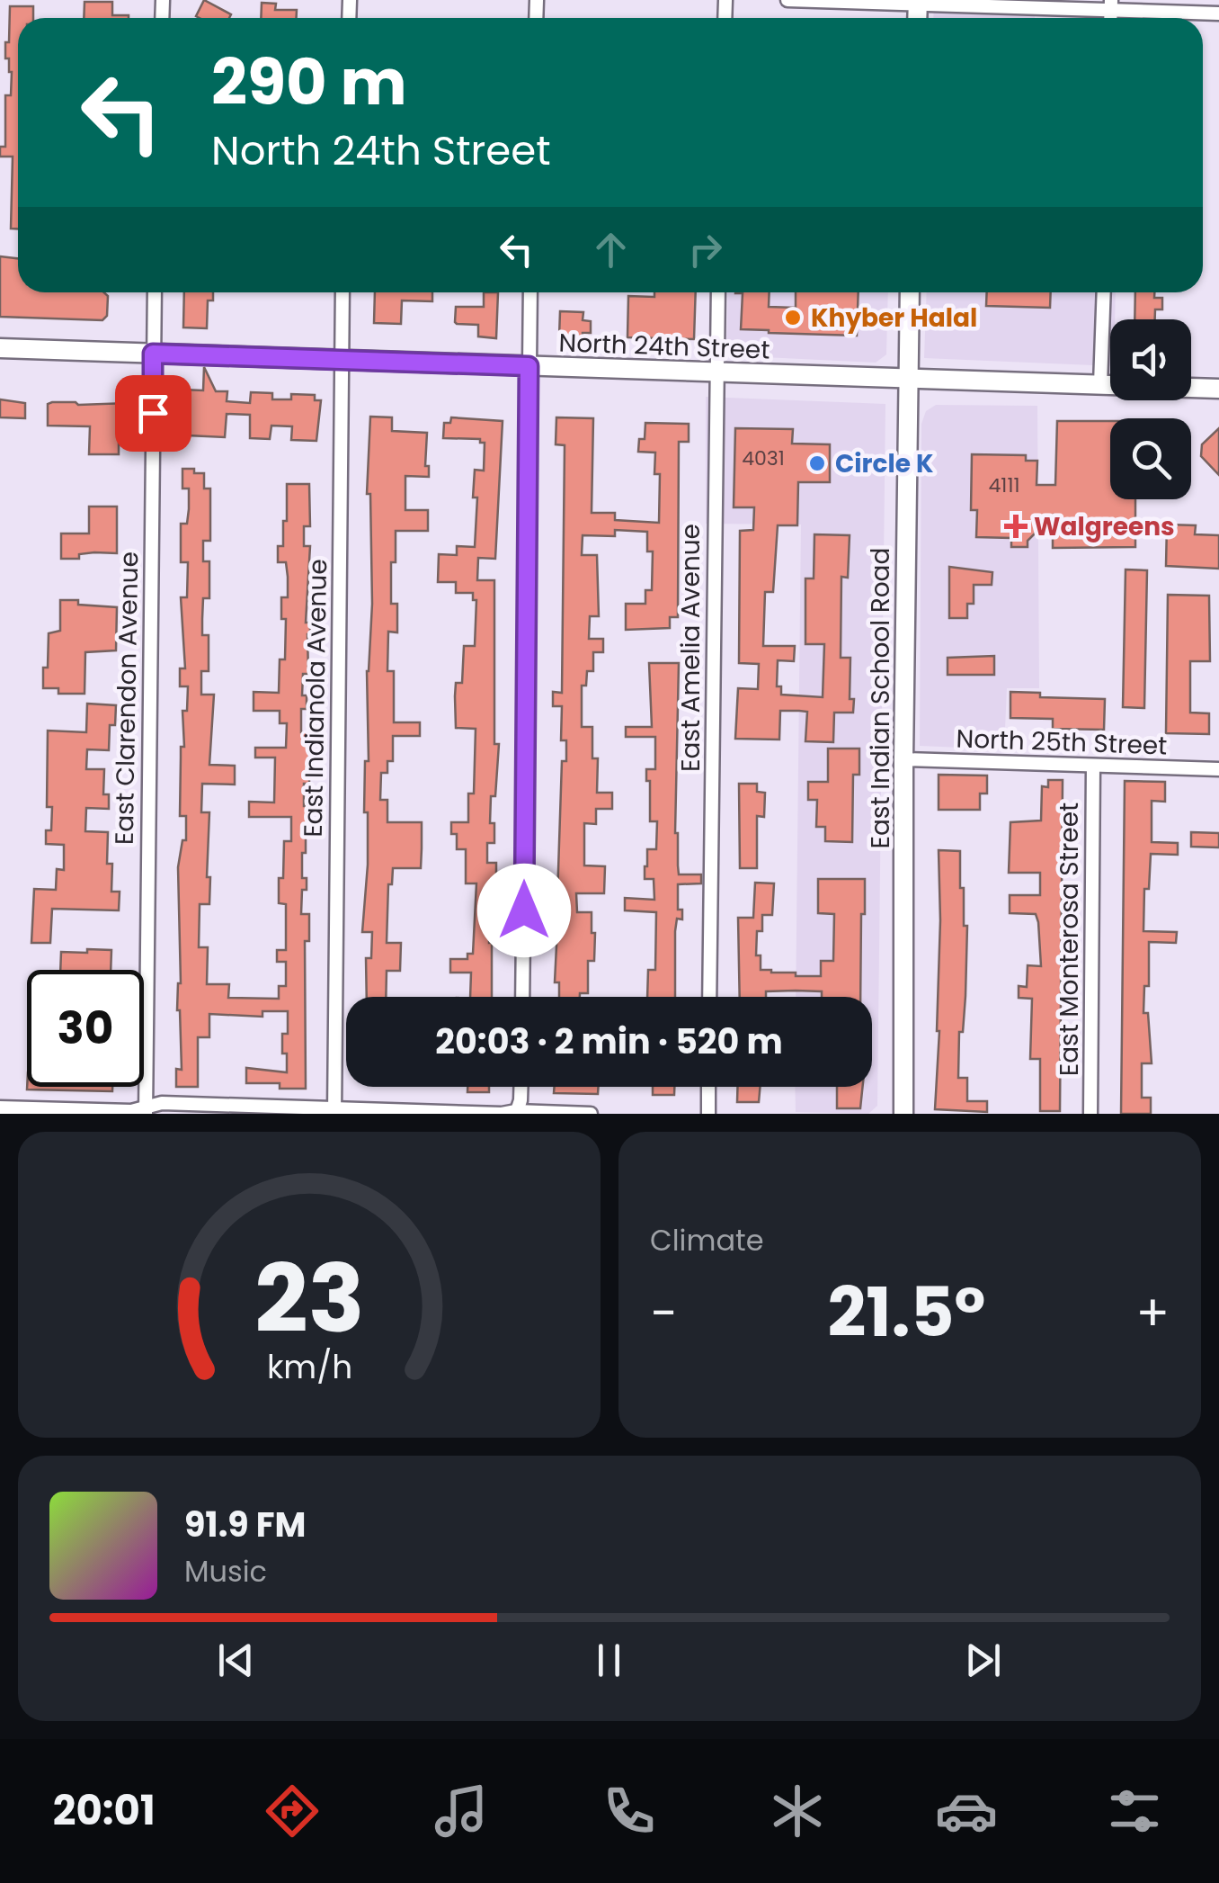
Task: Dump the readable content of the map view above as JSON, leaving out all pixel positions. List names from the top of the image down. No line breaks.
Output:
{"streets":{"main road":["North 24th Street","East Indian School Road"],"street":["East Amelia Avenue","East Clarendon Avenue","East Indianola Avenue","North 25th Street","East Monterosa Street"]},"crossings":[["North 24th Street","East Amelia Avenue"],["North 24th Street","East Clarendon Avenue"],["North 24th Street","East Indianola Avenue"],["North 24th Street","East Indian School Road"],["East Indian School Road","North 25th Street"],["North 25th Street","East Monterosa Street"]],"places":{"other":["Khyber Halal","Circle K"],"health":["Walgreens"]},"house_numbers":["4031","4111"],"page":{"turn":["290 m","North 24th Street"],"limit":"30","trip":"20:03 · 2 min · 520 m","tile":"Climate","heat":["−","21.5°","+"],"song":["91.9 FM","Music"],"tabs":"20:01","gauge":["23","km/h"]}}
